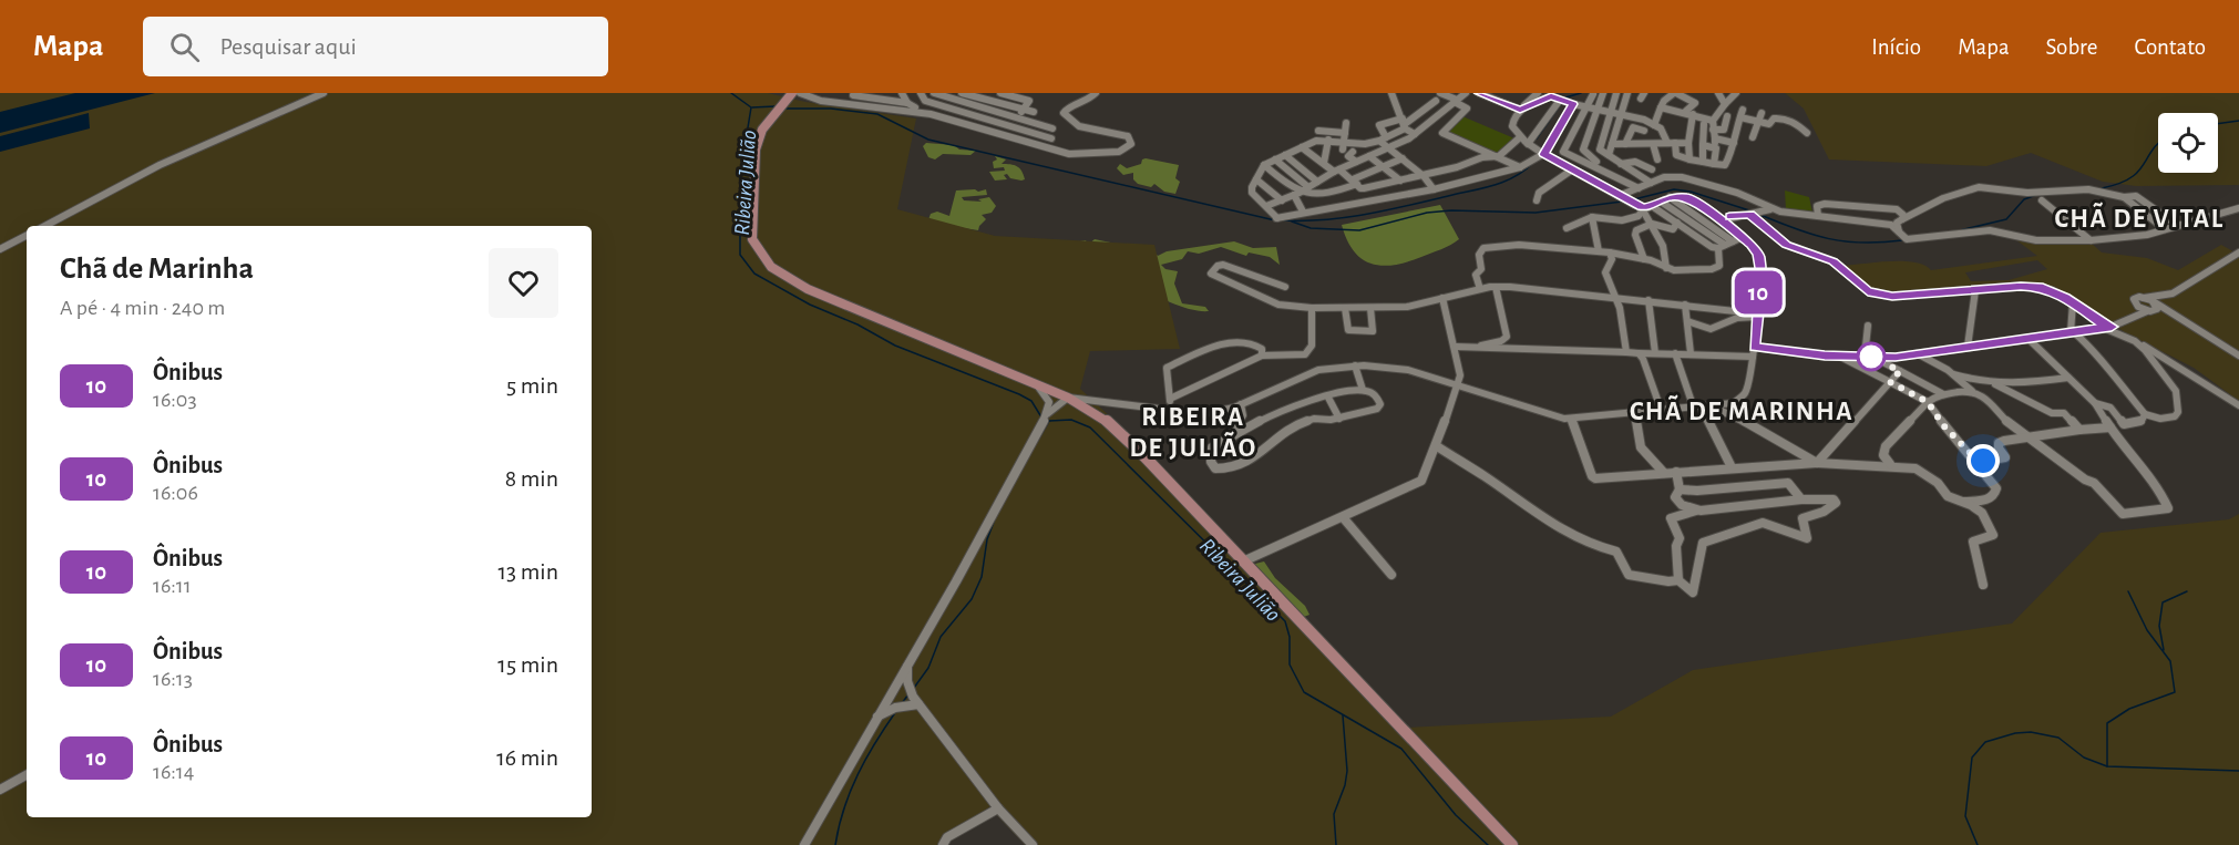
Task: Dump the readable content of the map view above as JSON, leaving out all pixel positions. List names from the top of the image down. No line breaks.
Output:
{"districts":["CHÃ DE VITAL","CHÃ DE MARINHA","RIBEIRA DE JULIÃO"],"water":["Ribeira Julião"],"lines":["bus line 10"],"page":{"header":"Mapa","search":"Pesquisar aqui","nav":["Início","Mapa","Sobre","Contato"],"on_map":"10","heading":["Chã de Marinha","A pé · 4 min · 240 m"],"list":[{"mark":"10","name":"Ônibus","note":"16:03","value":"5 min"},{"mark":"10","name":"Ônibus","note":"16:06","value":"8 min"},{"mark":"10","name":"Ônibus","note":"16:11","value":"13 min"},{"mark":"10","name":"Ônibus","note":"16:13","value":"15 min"},{"mark":"10","name":"Ônibus","note":"16:14","value":"16 min"}]}}
